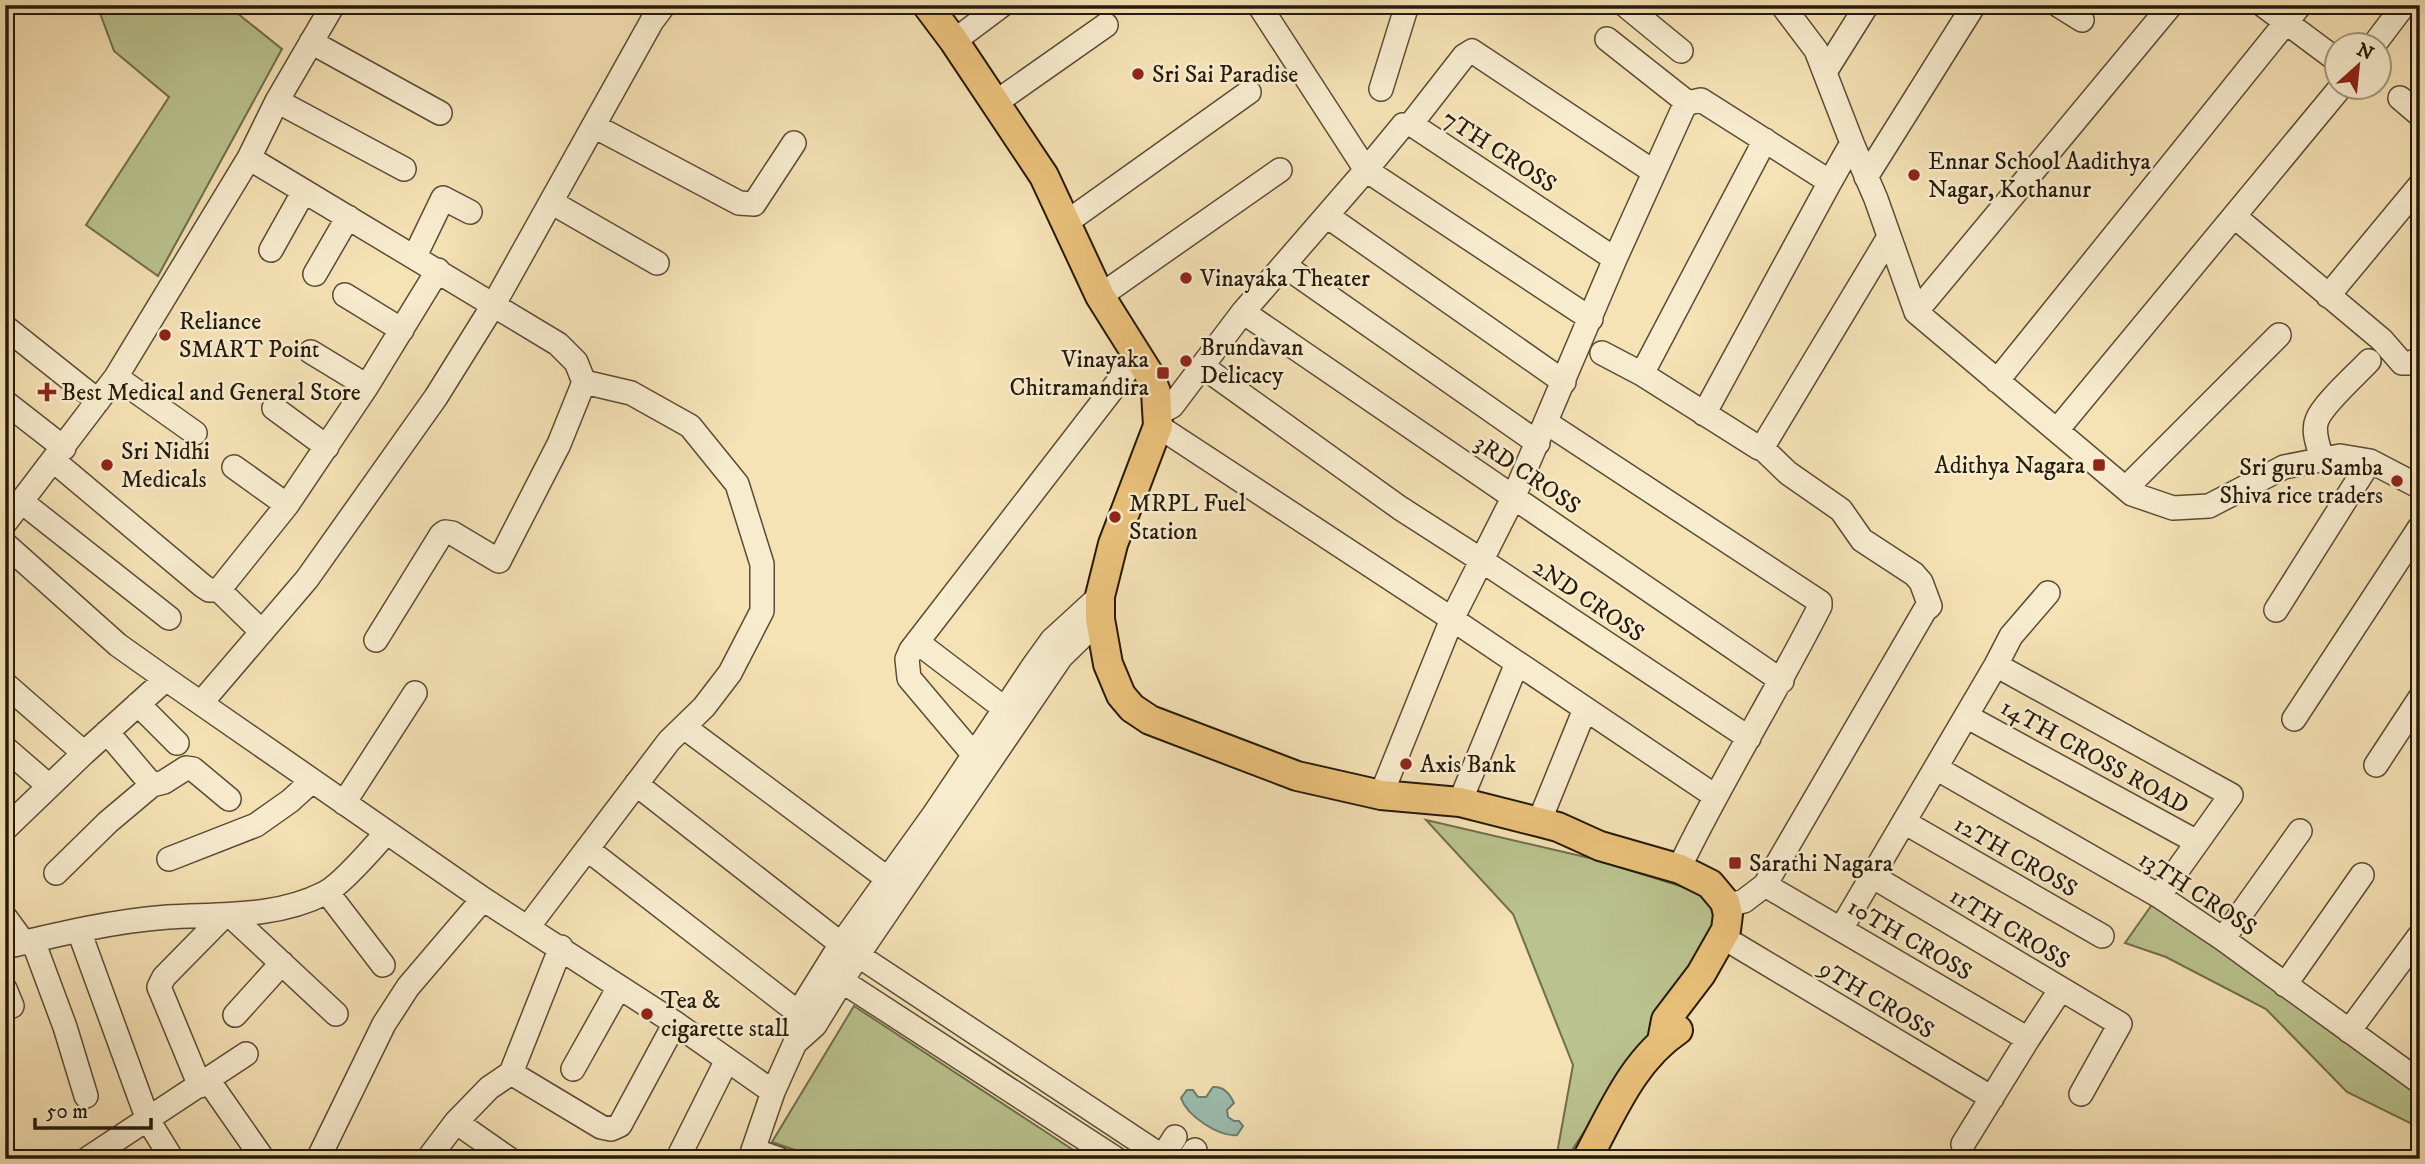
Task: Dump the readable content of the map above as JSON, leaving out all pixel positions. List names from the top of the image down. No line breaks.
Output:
{"streets":{"street":["7TH CROSS","3RD CROSS","2ND CROSS","14TH CROSS ROAD","12TH CROSS","13TH CROSS","11TH CROSS","10TH CROSS","9TH CROSS"]},"crossings":[["7TH CROSS","3RD CROSS"],["7TH CROSS","2ND CROSS"]],"places":{"other":["Sri Sai Paradise","Ennar School Aadithya Nagar, Kothanur","Vinayaka Theater","Reliance SMART Point","Brundavan Delicacy","Sri Nidhi Medicals","Sri guru Samba Shiva rice traders","MRPL Fuel Station","Axis Bank","Tea & cigarette stall"],"transit":["Vinayaka Chitramandira","Adithya Nagara","Sarathi Nagara"],"health":["Best Medical and General Store"]},"scale_bar":"50 m","north":"top right"}
